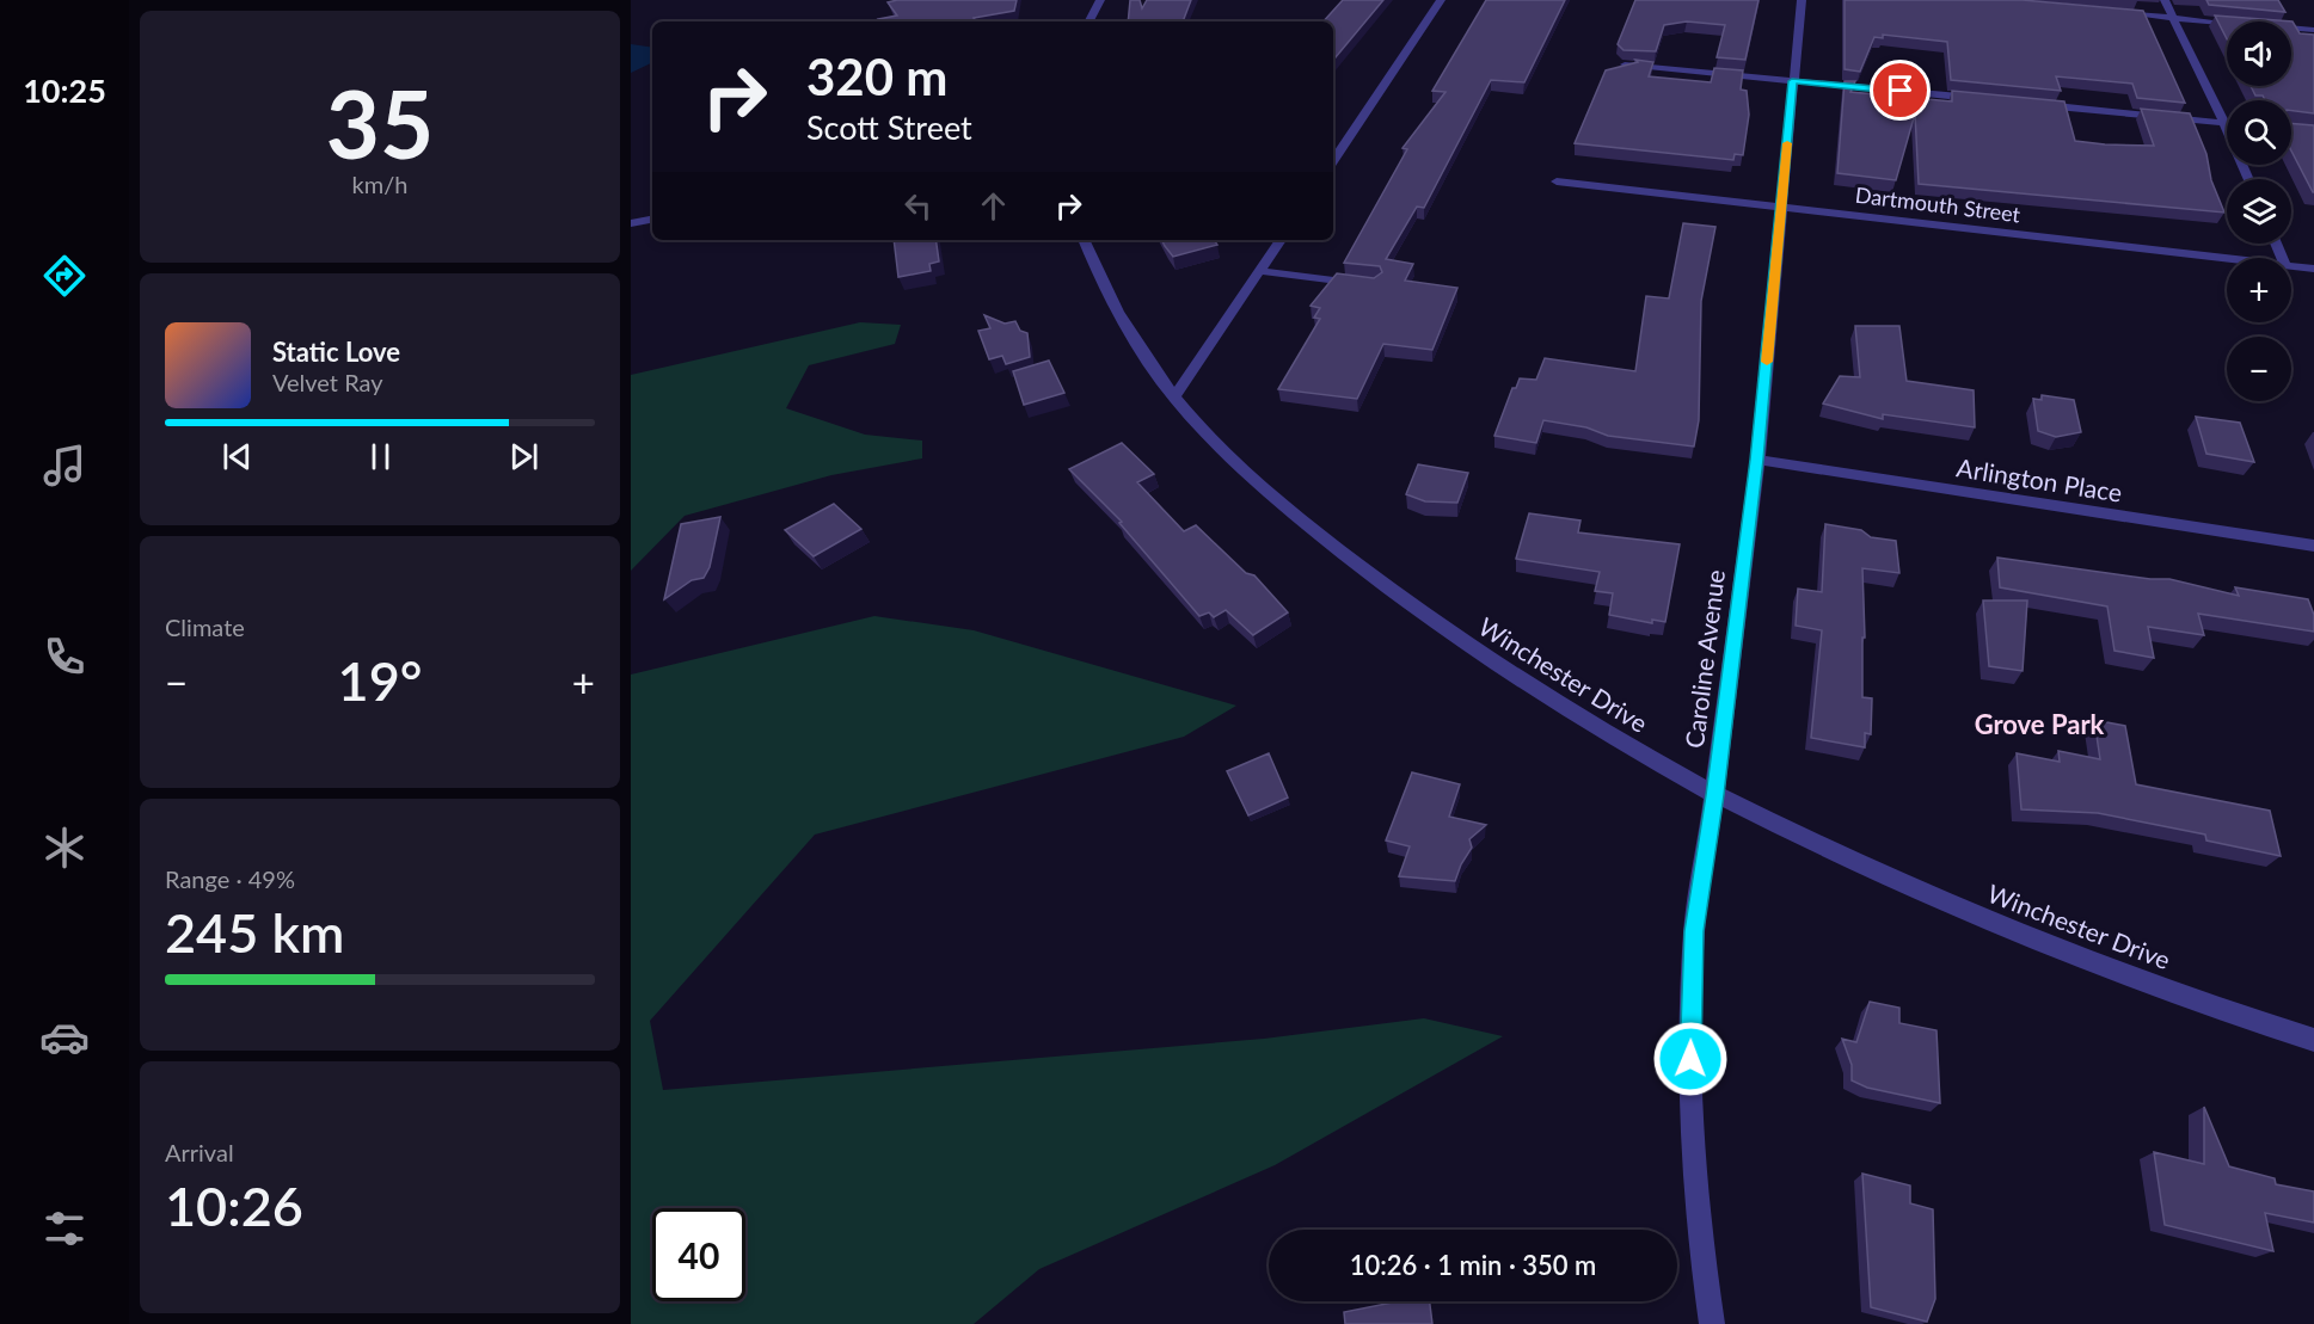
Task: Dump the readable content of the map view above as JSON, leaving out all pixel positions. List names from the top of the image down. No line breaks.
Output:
{"streets":{"street":["Dartmouth Street","Arlington Place","Caroline Avenue","Winchester Drive"]},"crossings":[["Dartmouth Street","Caroline Avenue"],["Arlington Place","Caroline Avenue"],["Caroline Avenue","Winchester Drive"]],"districts":["Grove Park"],"page":{"tabs":"10:25","tile":[["35","km/h"],"Climate",["Range · 49%","245 km"],["Arrival","10:26"]],"map_buttons":["+","−"],"turn":["320 m","Scott Street"],"song":["Static Love","Velvet Ray"],"heat":["−","19°","+"],"limit":"40","trip":"10:26 · 1 min · 350 m"}}
